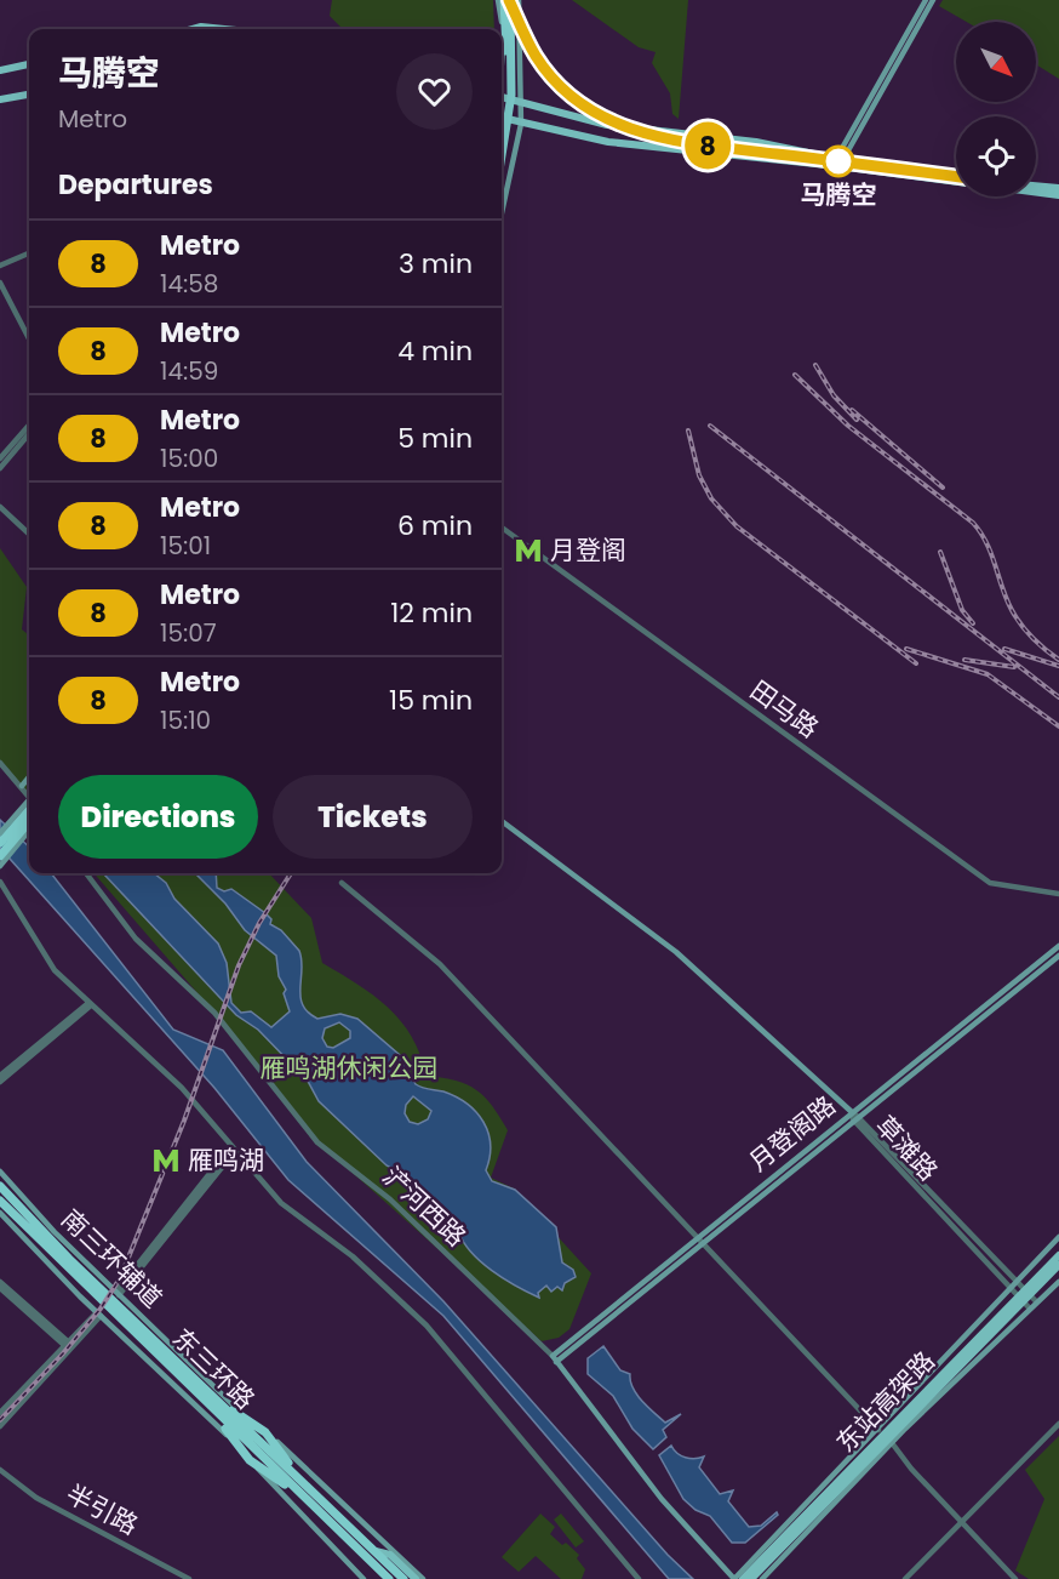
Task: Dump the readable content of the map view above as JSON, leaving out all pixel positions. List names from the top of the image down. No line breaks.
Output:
{"streets":{"highway":["东三环路"],"main road":["月登阁路","浐河西路","南三环辅道","东站高架路"],"street":["田马路","草滩路","半引路"]},"crossings":[["月登阁路","草滩路"],["月登阁路","浐河西路"]],"parks":["雁鸣湖休闲公园"],"places":{"other":["马腾空"],"metro station":["月登阁","雁鸣湖"]},"lines":["metro line 8"],"north":"bottom right","page":{"on_map":"8","heading":[["马腾空","Metro"],"Departures"],"list":[{"mark":"8","name":"Metro","note":"14:58","value":"3 min"},{"mark":"8","name":"Metro","note":"14:59","value":"4 min"},{"mark":"8","name":"Metro","note":"15:00","value":"5 min"},{"mark":"8","name":"Metro","note":"15:01","value":"6 min"},{"mark":"8","name":"Metro","note":"15:07","value":"12 min"},{"mark":"8","name":"Metro","note":"15:10","value":"15 min"}],"buttons":["Directions","Tickets"]}}
